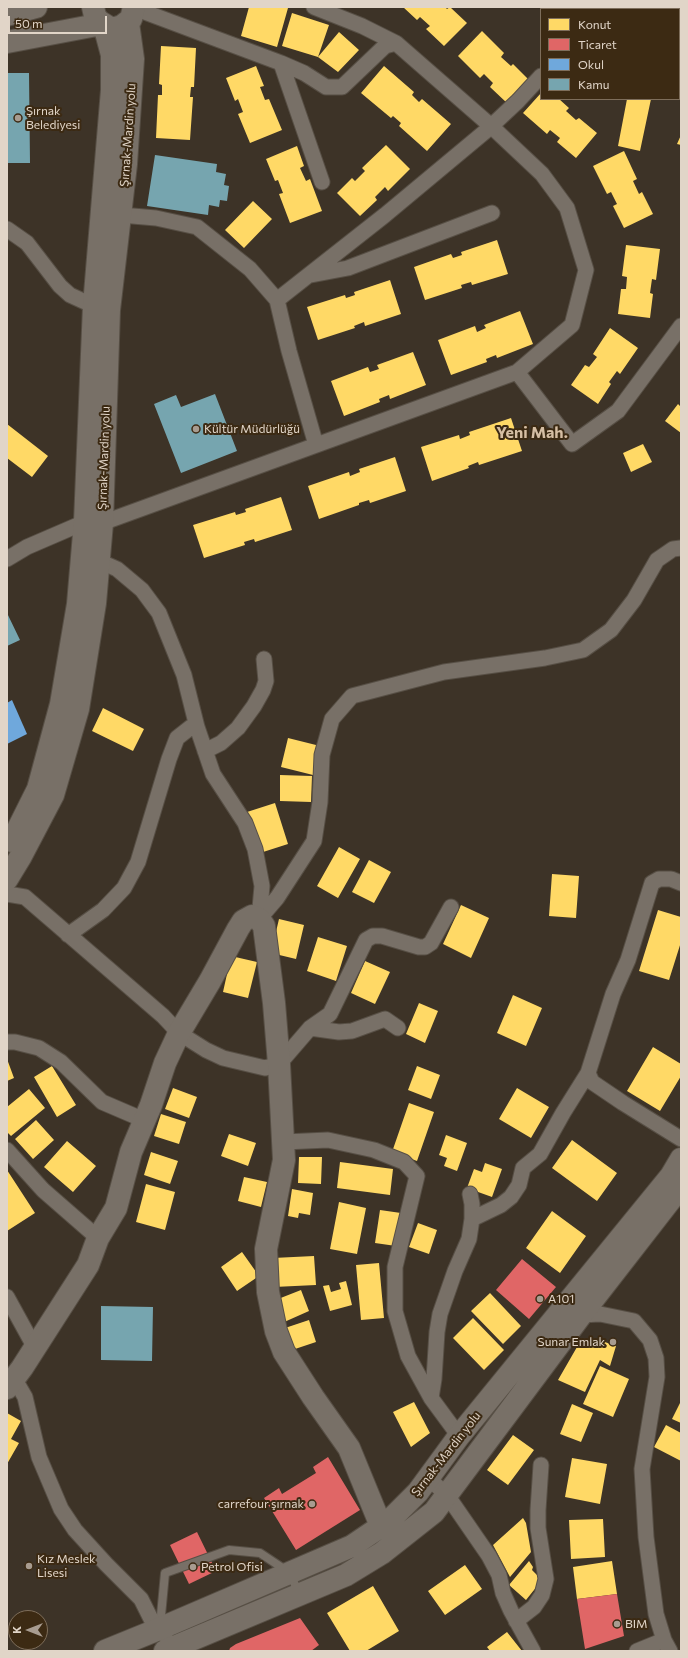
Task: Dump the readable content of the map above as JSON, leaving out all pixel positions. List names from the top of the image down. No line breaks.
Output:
{"streets":{"street":["Şırnak-Mardin yolu"]},"districts":["Yeni Mah."],"places":["Şırnak Belediyesi","Kültür Müdürlüğü","A101","Sunar Emlak","carrefour şırnak","Kız Meslek Lisesi","Petrol Ofisi","BIM"],"legend":["Konut","Ticaret","Okul","Kamu"],"scale_bar":"50 m","north":"left"}
